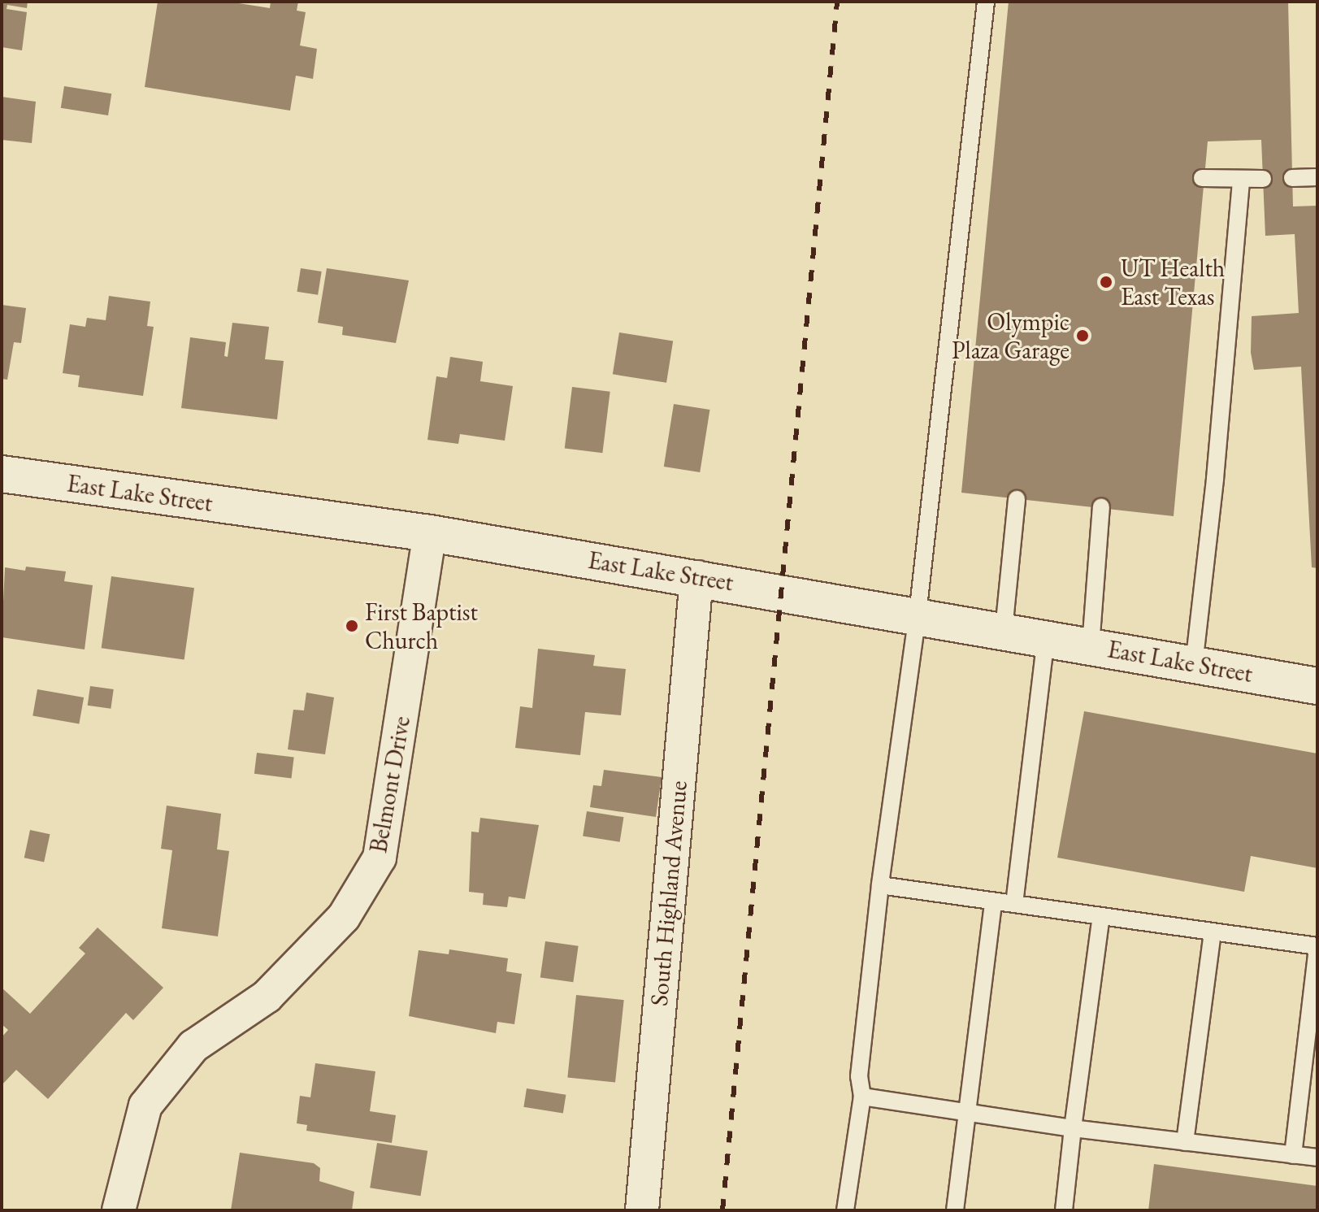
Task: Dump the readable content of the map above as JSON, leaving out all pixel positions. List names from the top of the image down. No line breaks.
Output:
{"streets":{"street":["East Lake Street","Belmont Drive","South Highland Avenue"]},"crossings":[["East Lake Street","Belmont Drive"],["East Lake Street","South Highland Avenue"]],"places":["UT Health East Texas","Olympic Plaza Garage","First Baptist Church"]}
